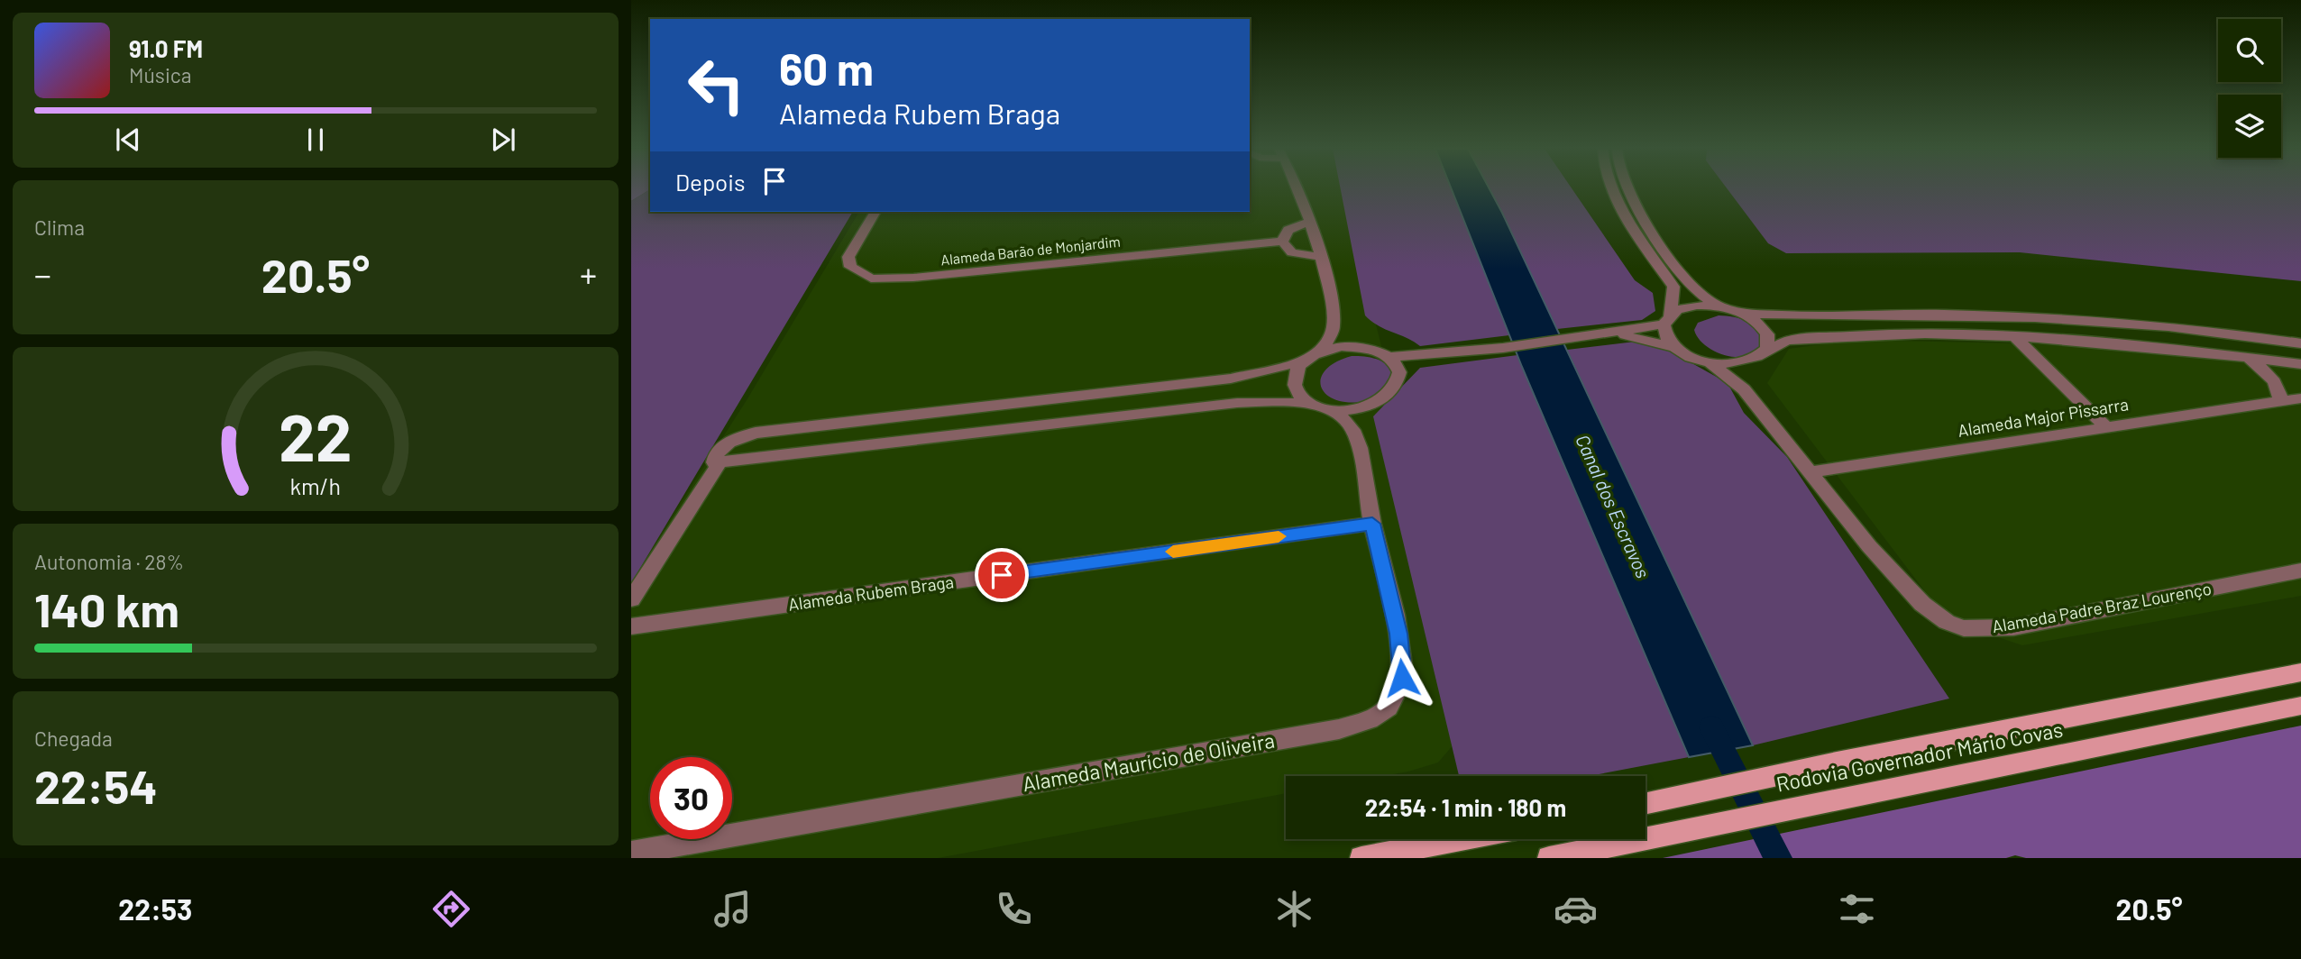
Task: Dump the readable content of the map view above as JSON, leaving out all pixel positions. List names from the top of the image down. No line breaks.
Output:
{"streets":{"main road":["Rodovia Governador Mário Covas"],"street":["Alameda Barão de Monjardim","Alameda Major Pissarra","Alameda Rubem Braga","Alameda Padre Braz Lourenço","Alameda Maurício de Oliveira"]},"crossings":[["Alameda Major Pissarra","Alameda Padre Braz Lourenço"],["Alameda Rubem Braga","Alameda Maurício de Oliveira"]],"water":["Canal dos Escravos"],"page":{"turn":["60 m","Alameda Rubem Braga"],"song":["91.0 FM","Música"],"then":"Depois","tile":["Clima",["Autonomia · 28%","140 km"],["Chegada","22:54"]],"heat":["−","20.5°","+"],"limit":"30","trip":"22:54 · 1 min · 180 m","tabs":["22:53","20.5°"],"gauge":["22","km/h"]}}
